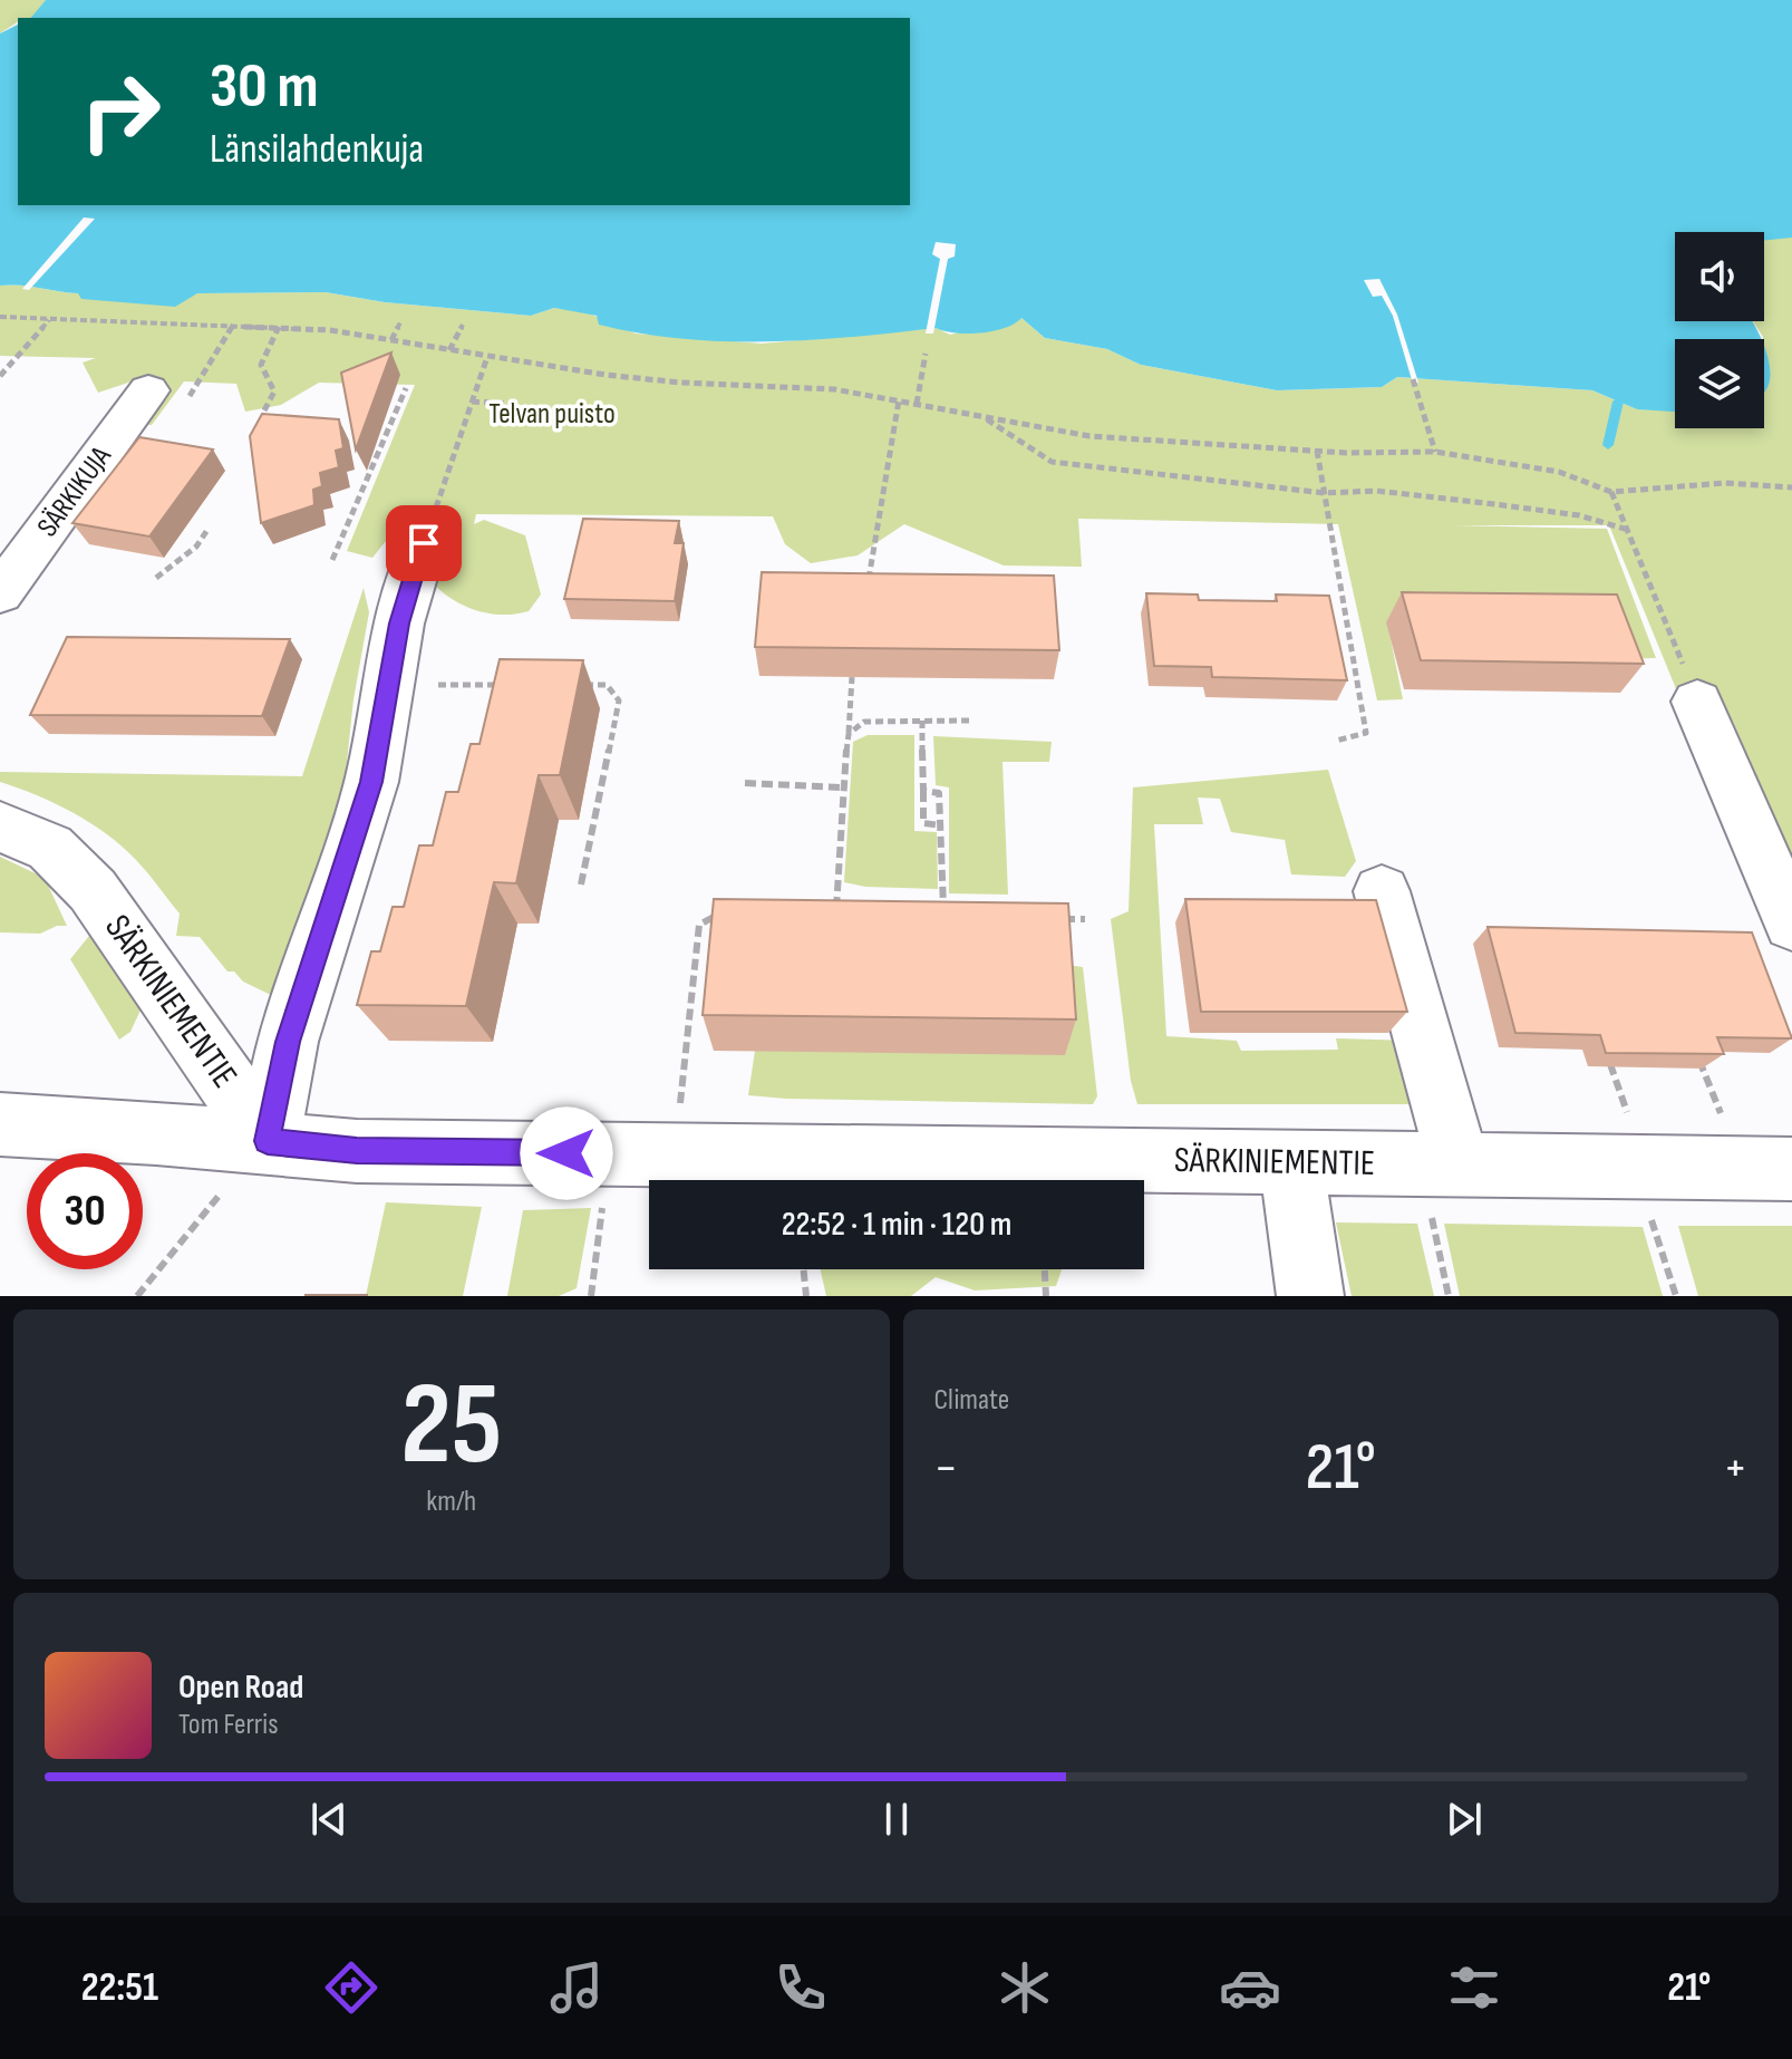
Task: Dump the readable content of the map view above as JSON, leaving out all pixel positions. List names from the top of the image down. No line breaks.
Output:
{"streets":{"street":["SÄRKIKUJA","SÄRKINIEMENTIE"]},"parks":["Telvan puisto"],"page":{"turn":["30 m","Länsilahdenkuja"],"limit":"30","trip":"22:52 · 1 min · 120 m","tile":[["25","km/h"],"Climate"],"heat":["−","21°","+"],"song":["Open Road","Tom Ferris"],"tabs":["22:51","21°"]}}
